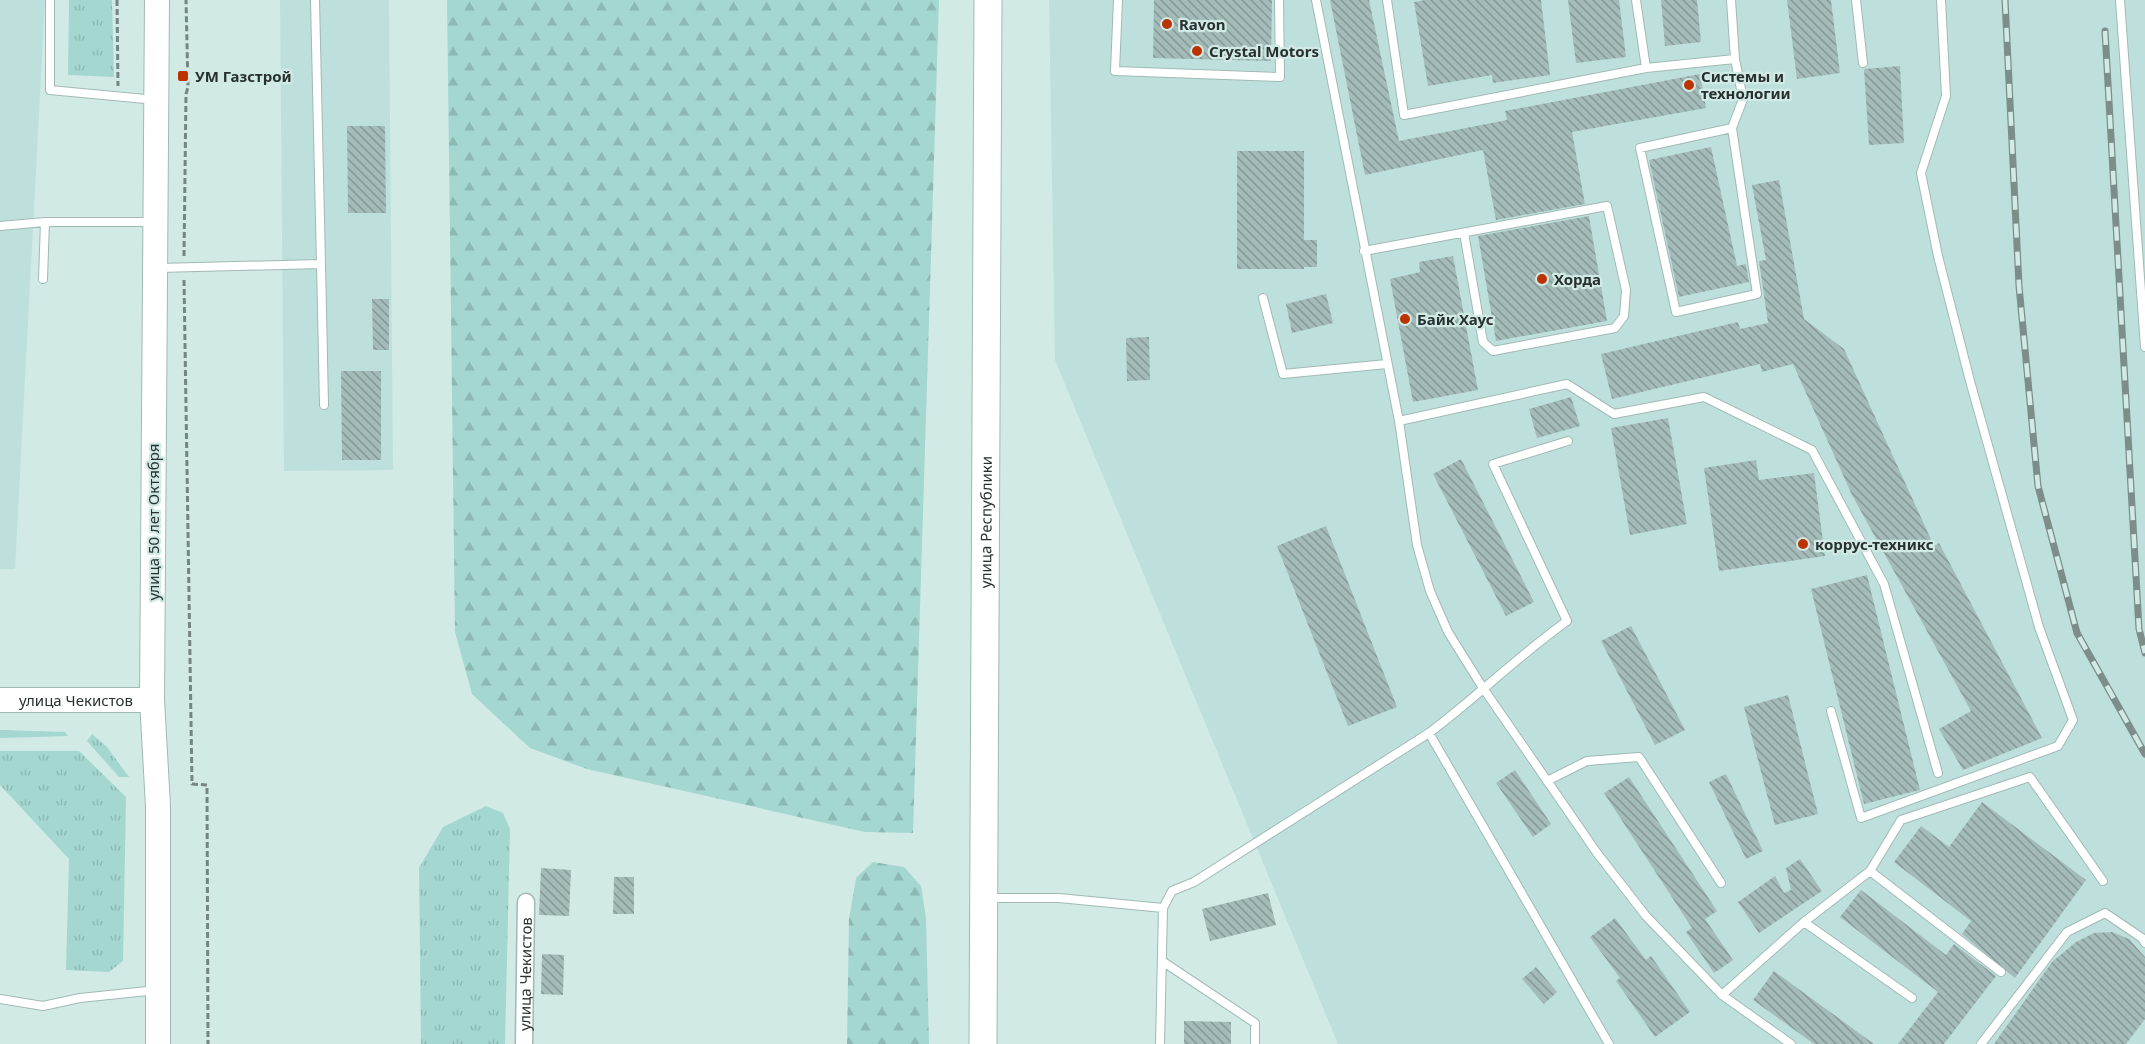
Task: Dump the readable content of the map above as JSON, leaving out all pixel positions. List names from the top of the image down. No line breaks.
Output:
{"streets":{"main road":["улица 50 лет Октября","улица Республики","улица Чекистов"]},"crossings":[["улица 50 лет Октября","улица Чекистов"]],"places":{"other":["Ravon","Crystal Motors","Системы и технологии","Хорда","Байк Хаус","коррус-техникс"],"transit":["УМ Газстрой"]}}
